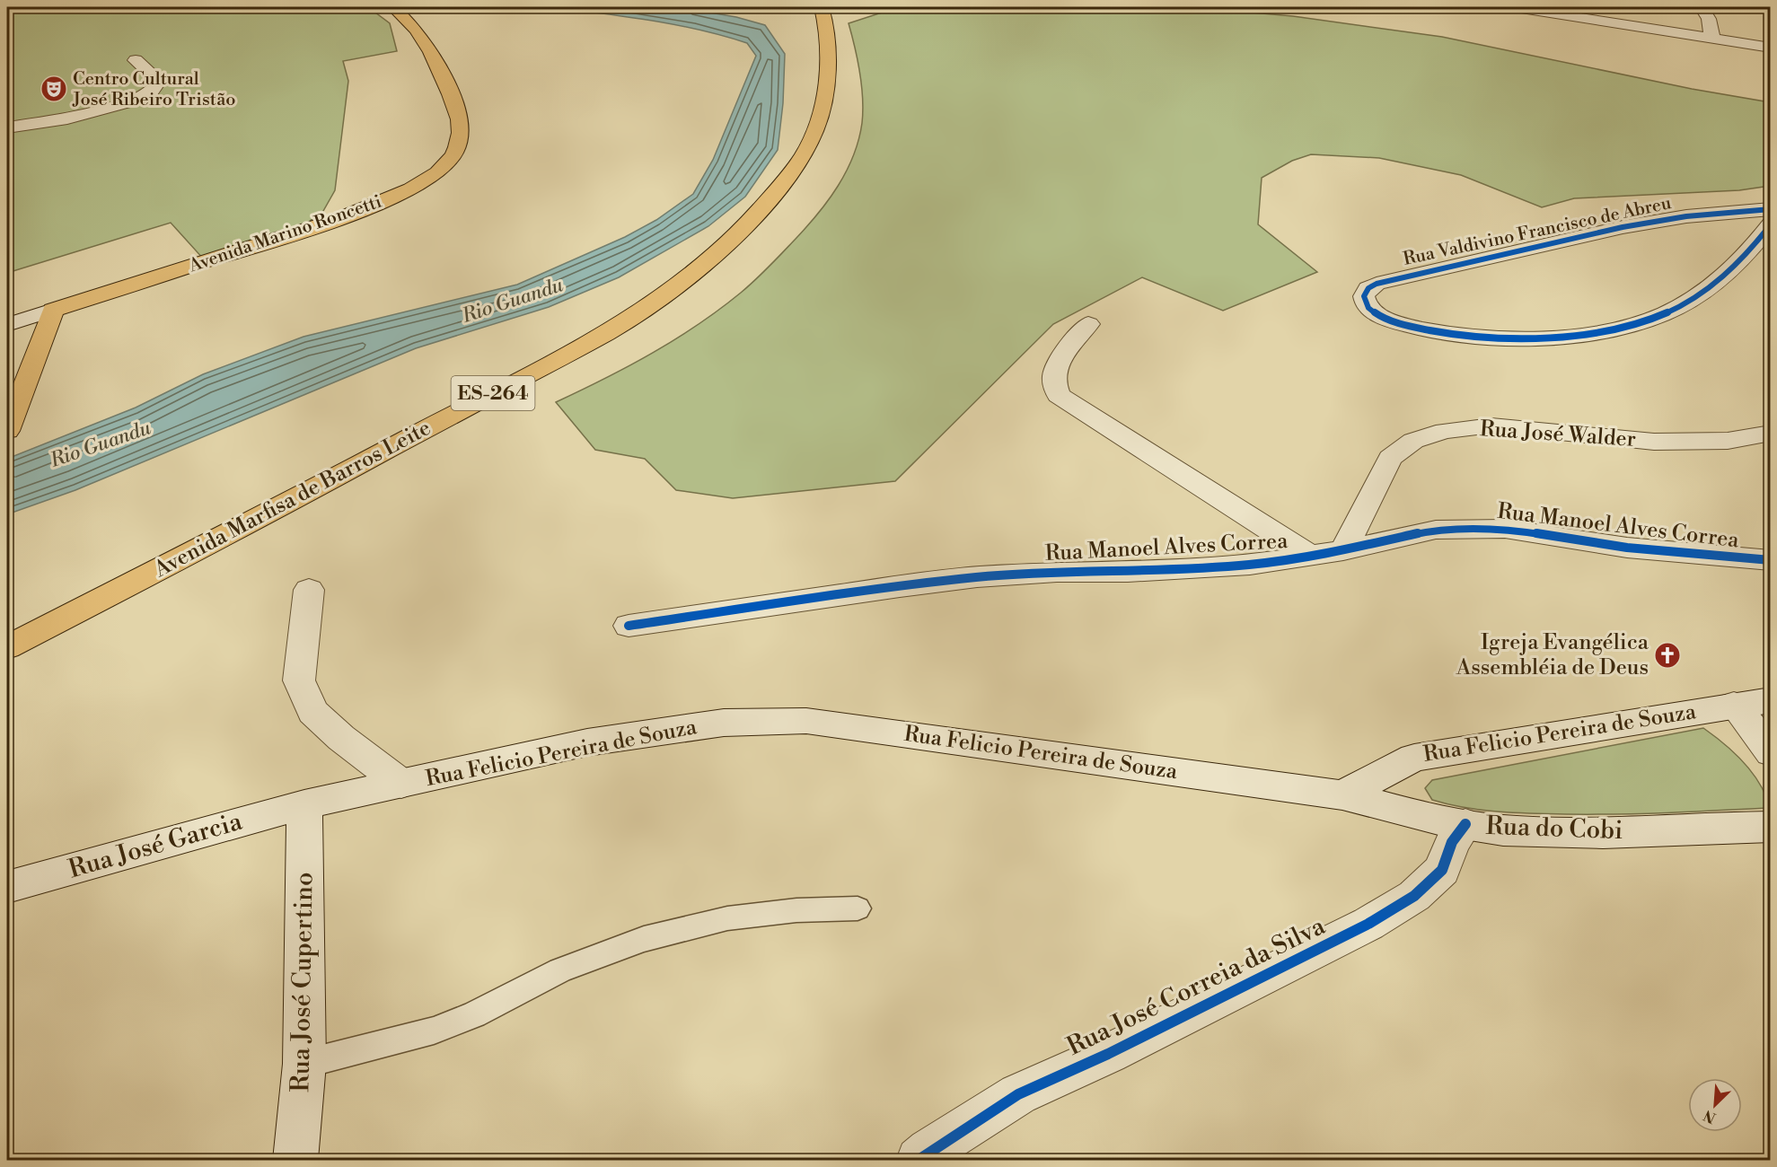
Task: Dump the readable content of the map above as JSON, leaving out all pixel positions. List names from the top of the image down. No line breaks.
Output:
{"streets":{"main road":["Avenida Marino Roncetti","ES-264","Avenida Marfisa de Barros Leite"],"street":["Rua Valdivino Francisco de Abreu","Rua José Walder","Rua Manoel Alves Correa","Rua Felicio Pereira de Souza","Rua do Cobi","Rua José Garcia","Rua José Cupertino","Rua José Correia da Silva"]},"crossings":[["Rua José Walder","Rua Manoel Alves Correa"],["Rua Felicio Pereira de Souza","Rua do Cobi"],["Rua Felicio Pereira de Souza","Rua José Garcia"],["Rua Felicio Pereira de Souza","Rua José Cupertino"],["Rua do Cobi","Rua José Correia da Silva"],["Rua José Garcia","Rua José Cupertino"]],"water":["Rio Guandu"],"places":{"theatre":["Centro Cultural José Ribeiro Tristão"],"church":["Igreja Evangélica Assembléia de Deus"]},"north":"bottom left"}
